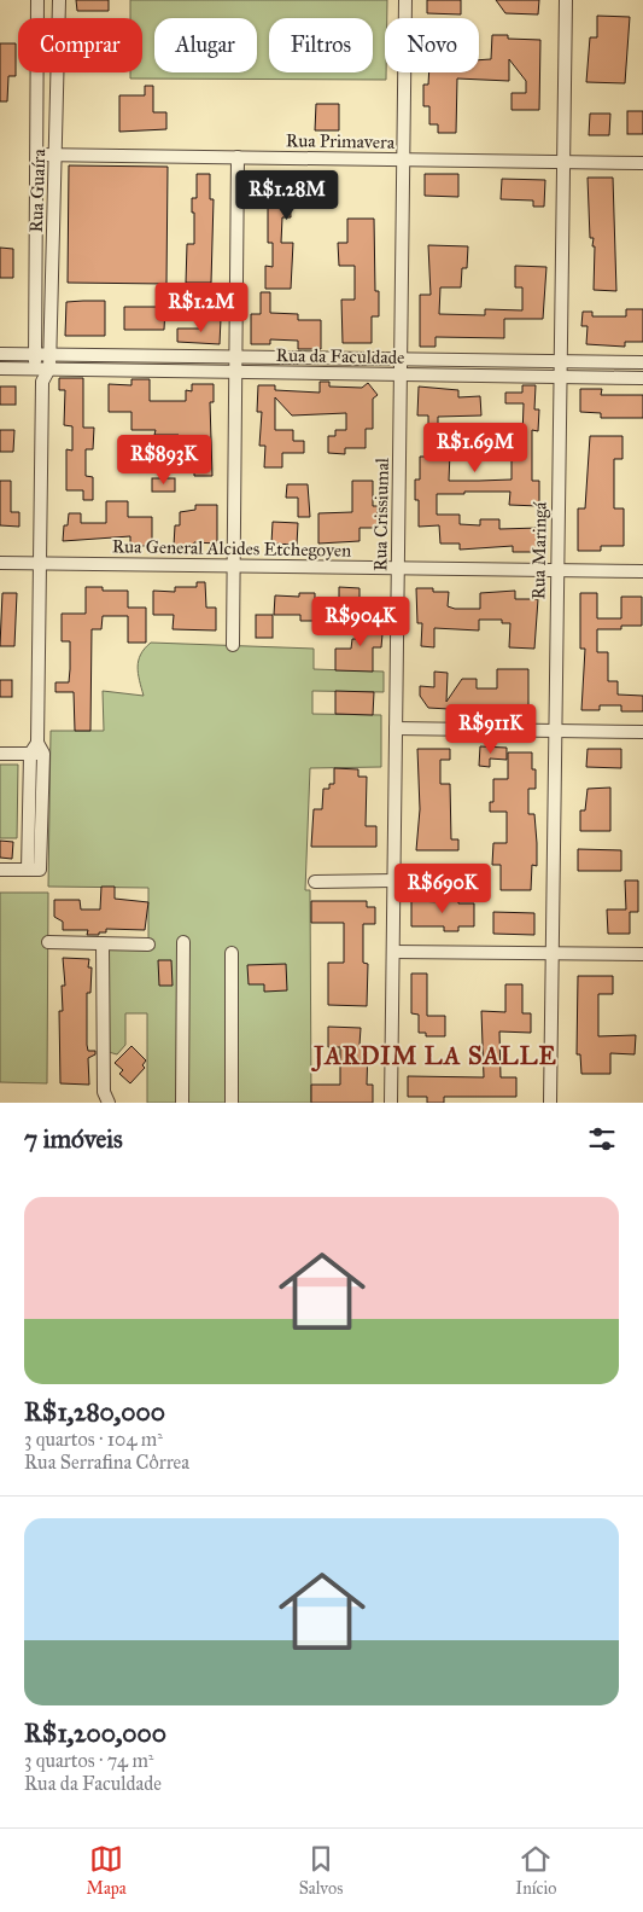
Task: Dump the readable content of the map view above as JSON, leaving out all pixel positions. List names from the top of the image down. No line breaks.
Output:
{"streets":{"street":["Rua Primavera","Rua Guaíra","Rua da Faculdade","Rua Crissiumal","Rua General Alcides Etchegoyen","Rua Maringá"]},"crossings":[["Rua Primavera","Rua Guaíra"],["Rua Primavera","Rua Crissiumal"],["Rua Primavera","Rua Maringá"],["Rua Guaíra","Rua da Faculdade"],["Rua Guaíra","Rua General Alcides Etchegoyen"],["Rua da Faculdade","Rua Crissiumal"],["Rua da Faculdade","Rua Maringá"],["Rua Crissiumal","Rua General Alcides Etchegoyen"],["Rua General Alcides Etchegoyen","Rua Maringá"]],"districts":["JARDIM LA SALLE"],"page":{"chip":["Comprar","Alugar","Filtros","Novo"],"price":["R$1.28M","R$1.2M","R$1.69M","R$893K","R$904K","R$911K","R$690K"],"heading":"7 imóveis","list":[{"name":"R$1,280,000","note":"3 quartos · 104 m² · Rua Serrafina Côrrea"},{"name":"R$1,200,000","note":"3 quartos · 74 m² · Rua da Faculdade"}],"tabs":["Mapa","Salvos","Início"]}}
